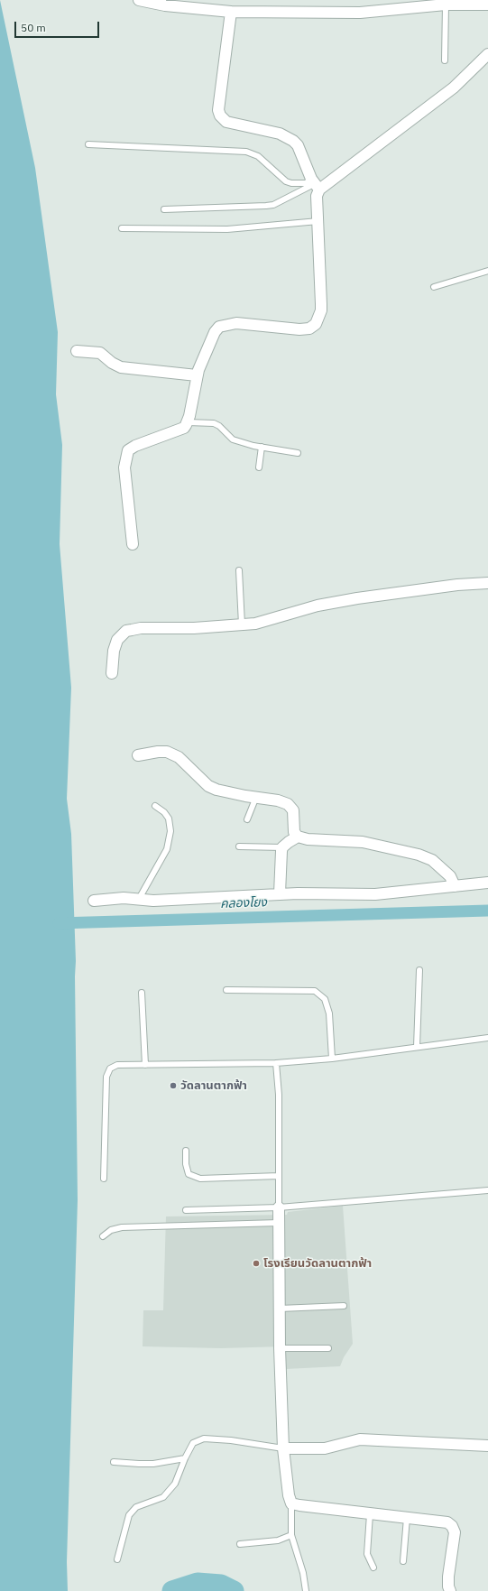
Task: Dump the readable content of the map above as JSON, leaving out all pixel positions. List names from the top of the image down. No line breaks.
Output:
{"water":["คลองโยง"],"places":["วัดลานตากฟ้า","โรงเรียนวัดลานตากฟ้า"],"scale_bar":"50 m"}
